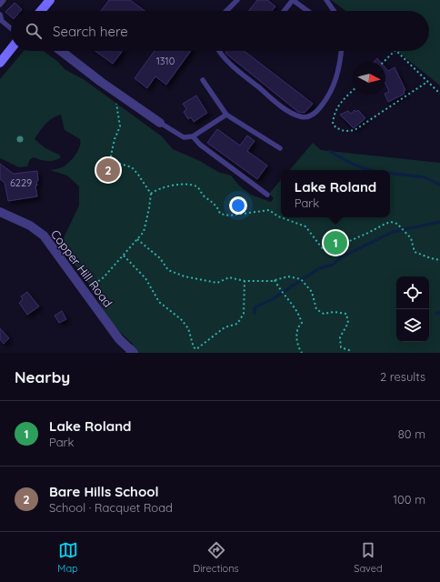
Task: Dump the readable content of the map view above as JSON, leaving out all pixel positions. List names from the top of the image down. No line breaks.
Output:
{"streets":{"street":["Copper Hill Road"]},"house_numbers":["1310","6229"],"north":"right","page":{"search":"Search here","pins":["2","1"],"popup":["Lake Roland","Park"],"heading":["Nearby","2 results"],"list":[{"mark":"1","name":"Lake Roland","note":"Park","value":"80 m"},{"mark":"2","name":"Bare Hills School","note":"School · Racquet Road","value":"100 m"}],"nav":["Map","Directions","Saved"]}}
